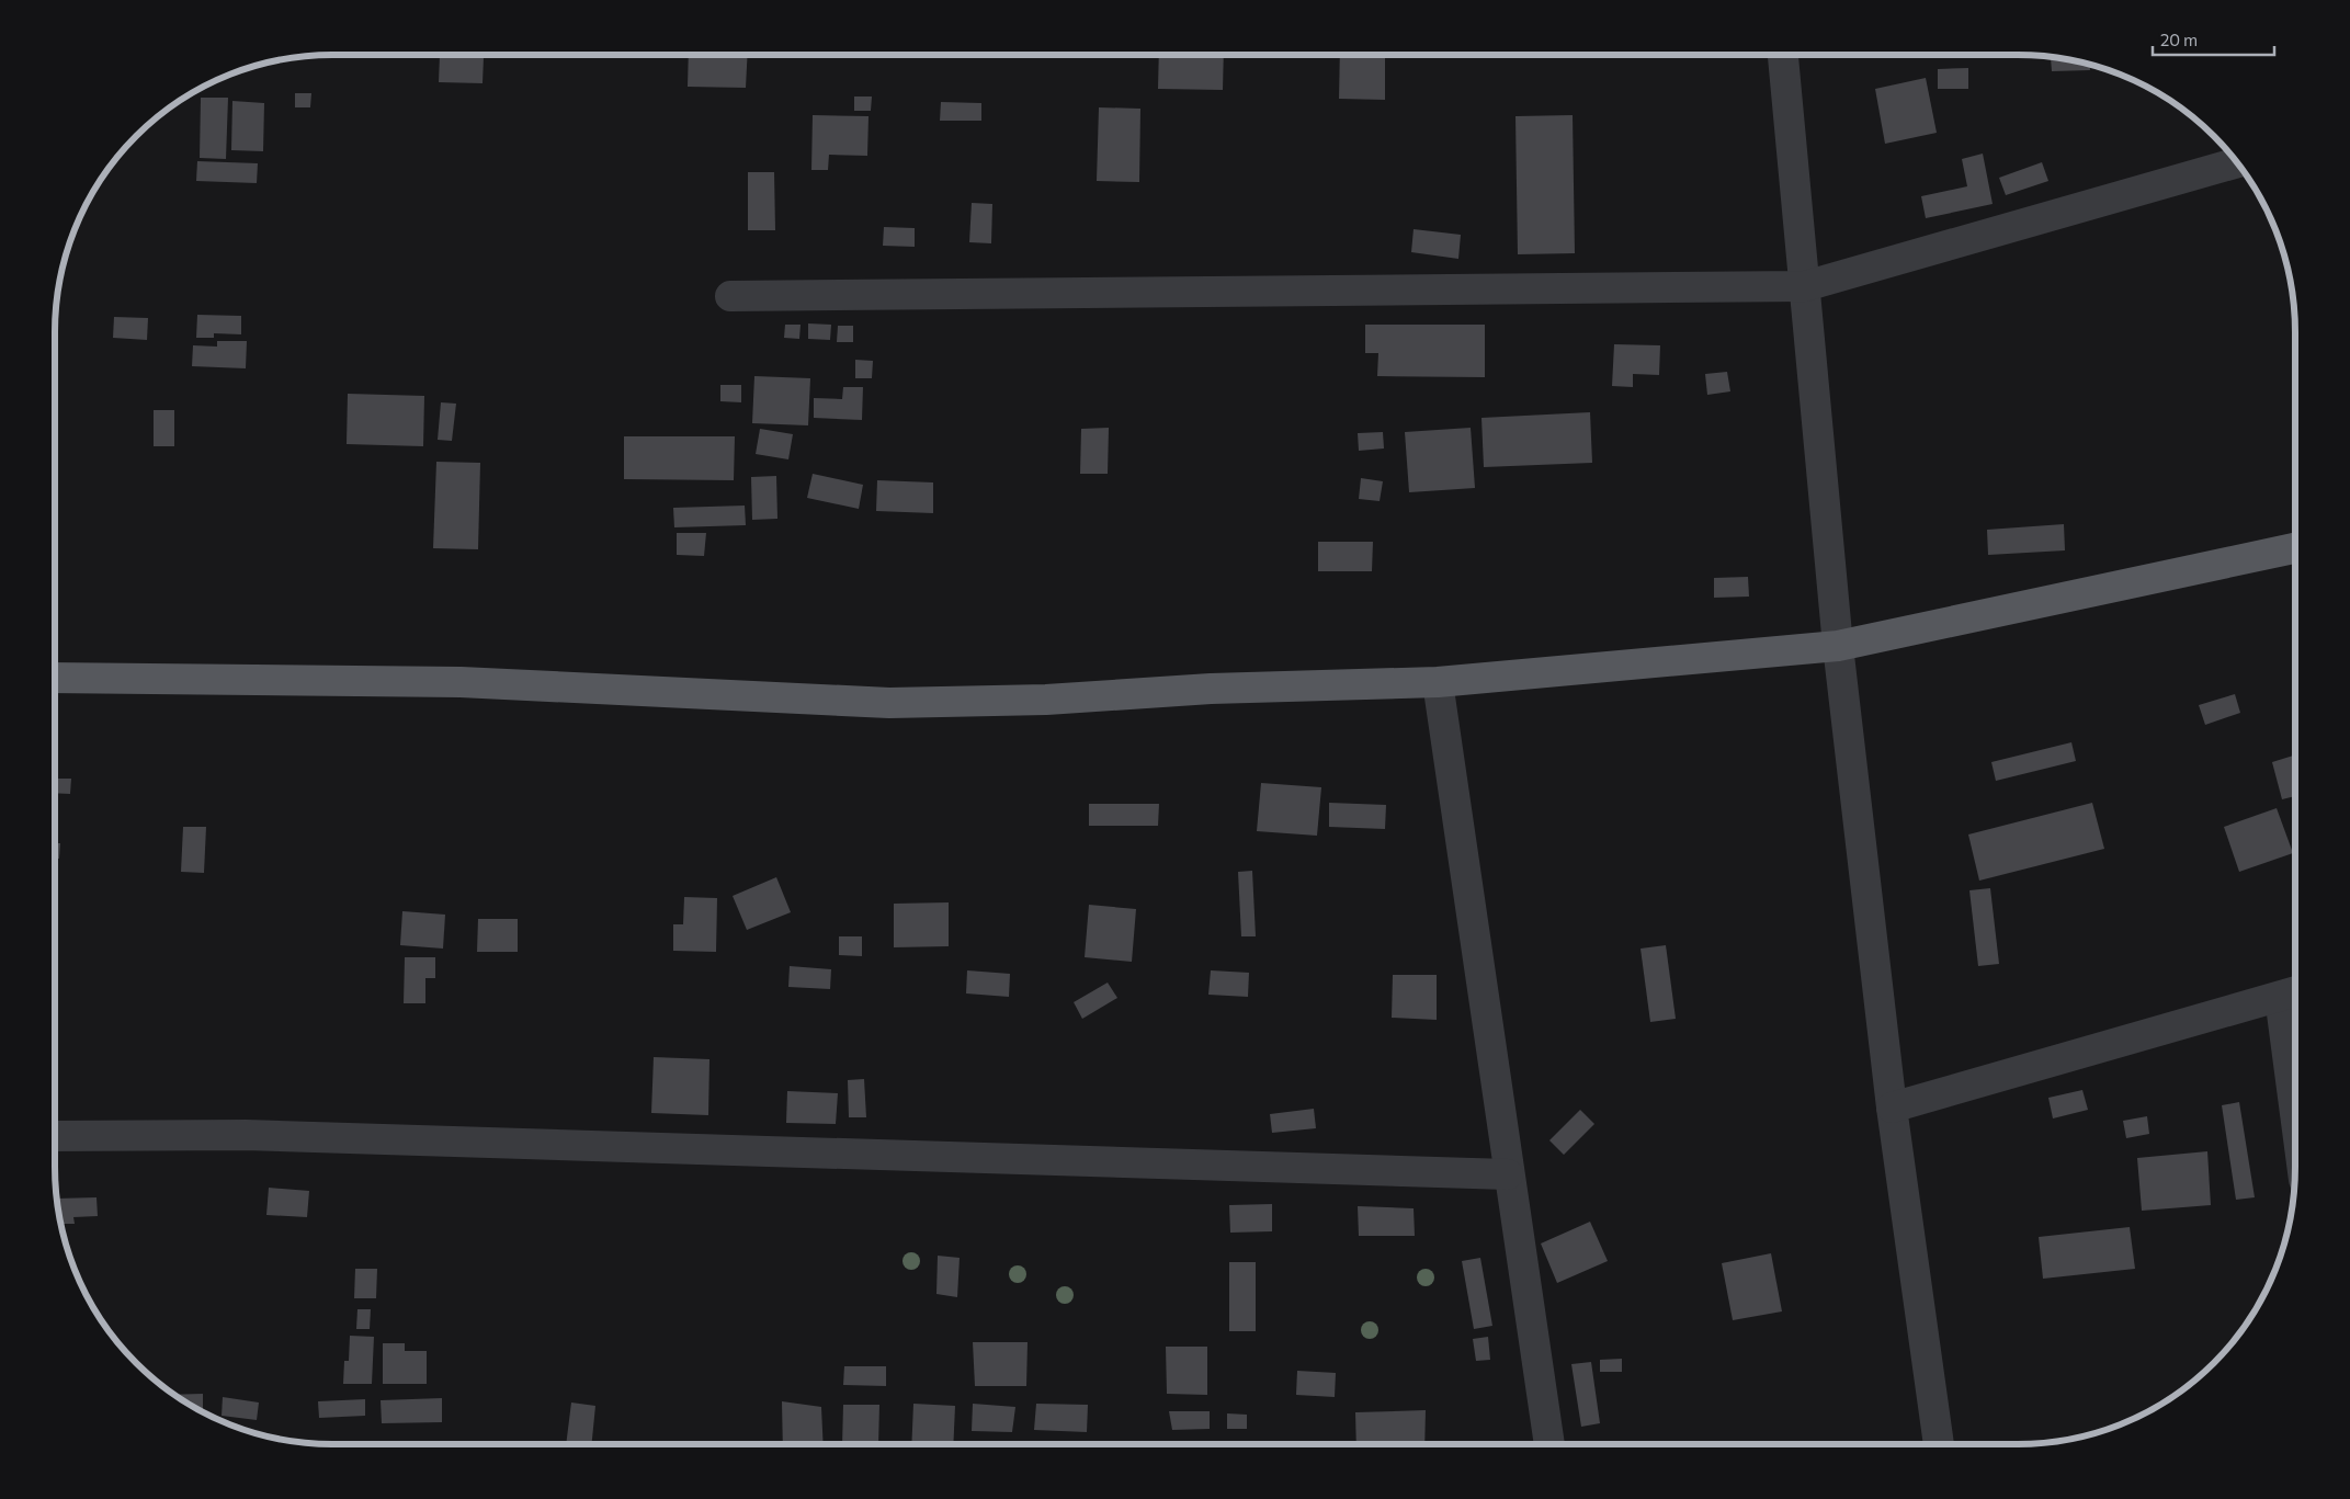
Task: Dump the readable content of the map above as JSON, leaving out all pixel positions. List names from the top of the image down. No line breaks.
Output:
{"scale_bar":"20 m"}
